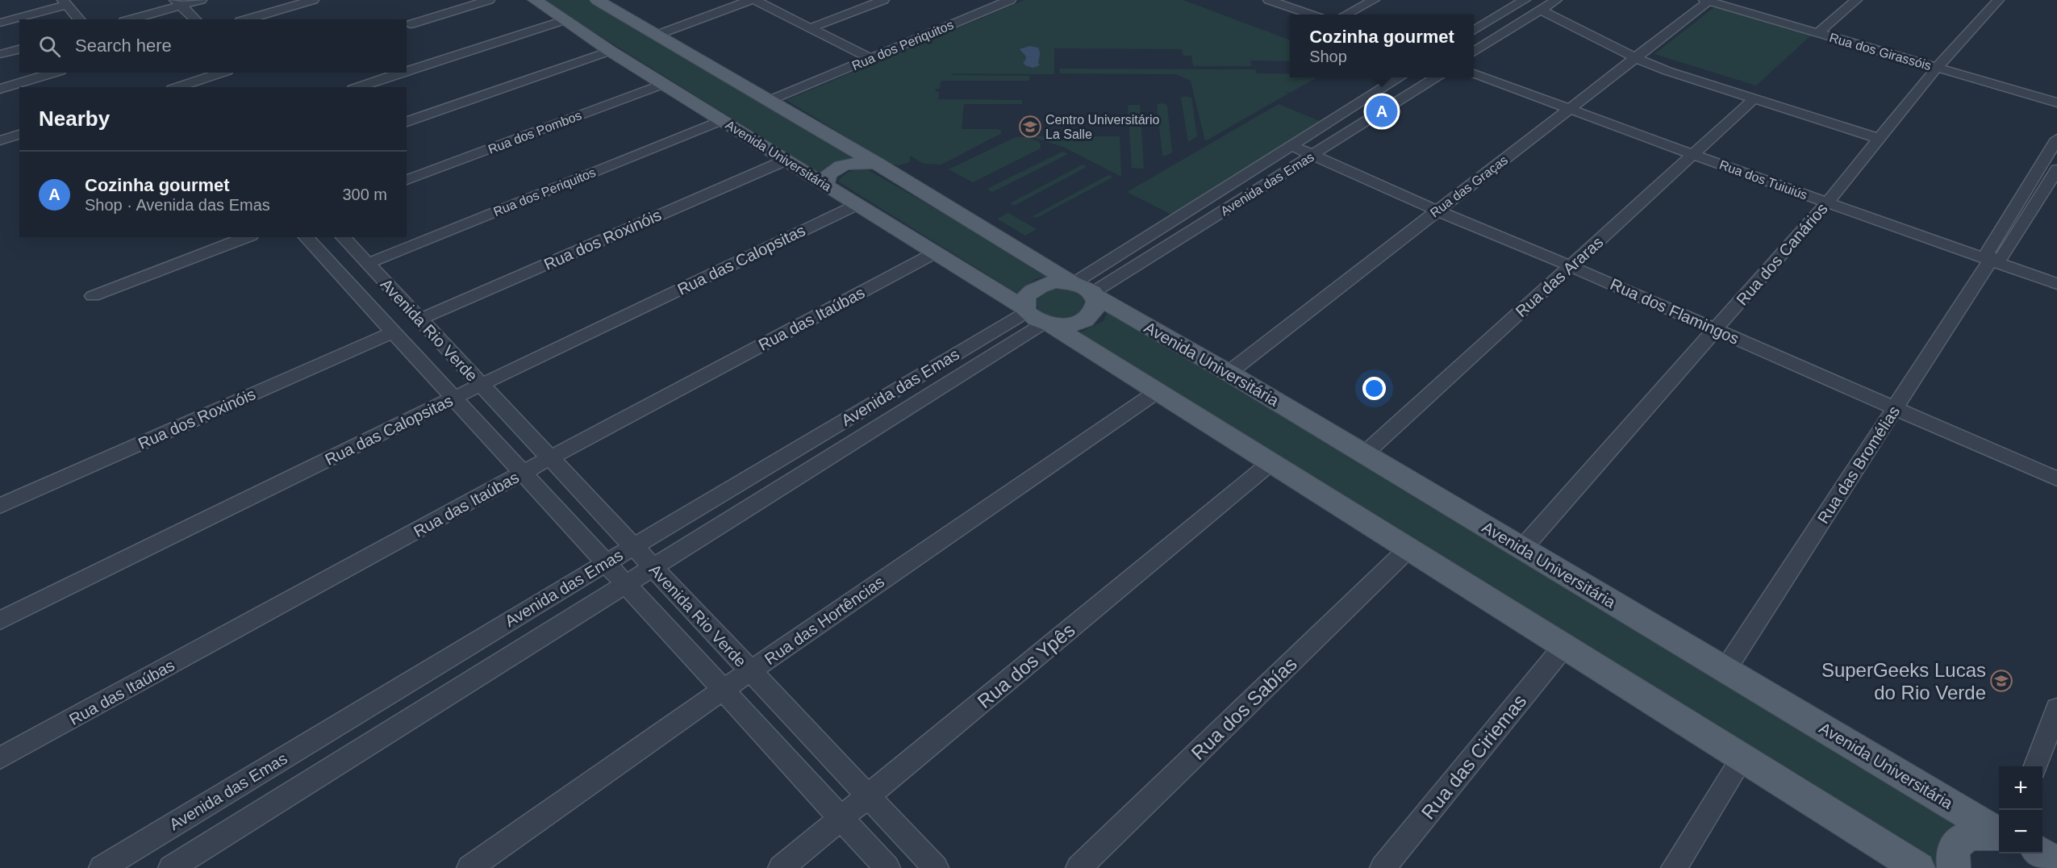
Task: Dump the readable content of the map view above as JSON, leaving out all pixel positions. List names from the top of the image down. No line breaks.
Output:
{"streets":{"main road":["Avenida Universitária"],"street":["Rua dos Periquitos","Rua dos Girassóis","Rua dos Pombos","Rua dos Tuiuiús","Avenida das Emas","Rua das Graças","Rua dos Roxinóis","Rua dos Canários","Rua das Calopsitas","Rua das Araras","Rua dos Flamingos","Rua das Itaúbas","Avenida Rio Verde","Rua das Bromélias","Rua das Hortências","Rua dos Ypês","Rua dos Sabías","Rua das Ciriemas"]},"crossings":[["Rua dos Periquitos","Avenida Universitária"],["Rua dos Periquitos","Avenida Rio Verde"],["Rua dos Girassóis","Rua das Graças"],["Rua dos Girassóis","Rua dos Canários"],["Rua dos Pombos","Avenida Universitária"],["Avenida Universitária","Avenida das Emas"],["Avenida Universitária","Rua das Graças"],["Avenida Universitária","Rua dos Roxinóis"],["Avenida Universitária","Rua dos Canários"],["Avenida Universitária","Rua das Calopsitas"],["Avenida Universitária","Rua das Araras"],["Avenida Universitária","Rua das Itaúbas"],["Avenida Universitária","Rua das Bromélias"],["Avenida Universitária","Rua das Hortências"],["Avenida Universitária","Rua dos Ypês"],["Avenida Universitária","Rua dos Sabías"],["Avenida Universitária","Rua das Ciriemas"],["Rua dos Tuiuiús","Rua das Graças"],["Rua dos Tuiuiús","Rua dos Canários"],["Rua dos Tuiuiús","Rua das Araras"],["Rua dos Tuiuiús","Rua das Bromélias"],["Avenida das Emas","Rua dos Flamingos"],["Avenida das Emas","Avenida Rio Verde"],["Rua das Graças","Rua dos Flamingos"],["Rua dos Roxinóis","Avenida Rio Verde"],["Rua dos Canários","Rua dos Flamingos"],["Rua das Calopsitas","Avenida Rio Verde"],["Rua das Araras","Rua dos Flamingos"],["Rua dos Flamingos","Rua das Bromélias"],["Rua das Itaúbas","Avenida Rio Verde"],["Avenida Rio Verde","Rua das Hortências"],["Avenida Rio Verde","Rua dos Ypês"]],"places":{"school or university":["Centro Universitário La Salle","SuperGeeks Lucas do Rio Verde"]},"page":{"popup":["Cozinha gourmet","Shop"],"search":"Search here","heading":"Nearby","pins":"A","list":[{"mark":"A","name":"Cozinha gourmet","note":"Shop · Avenida das Emas","value":"300 m"}],"map_buttons":["+","−"]}}
